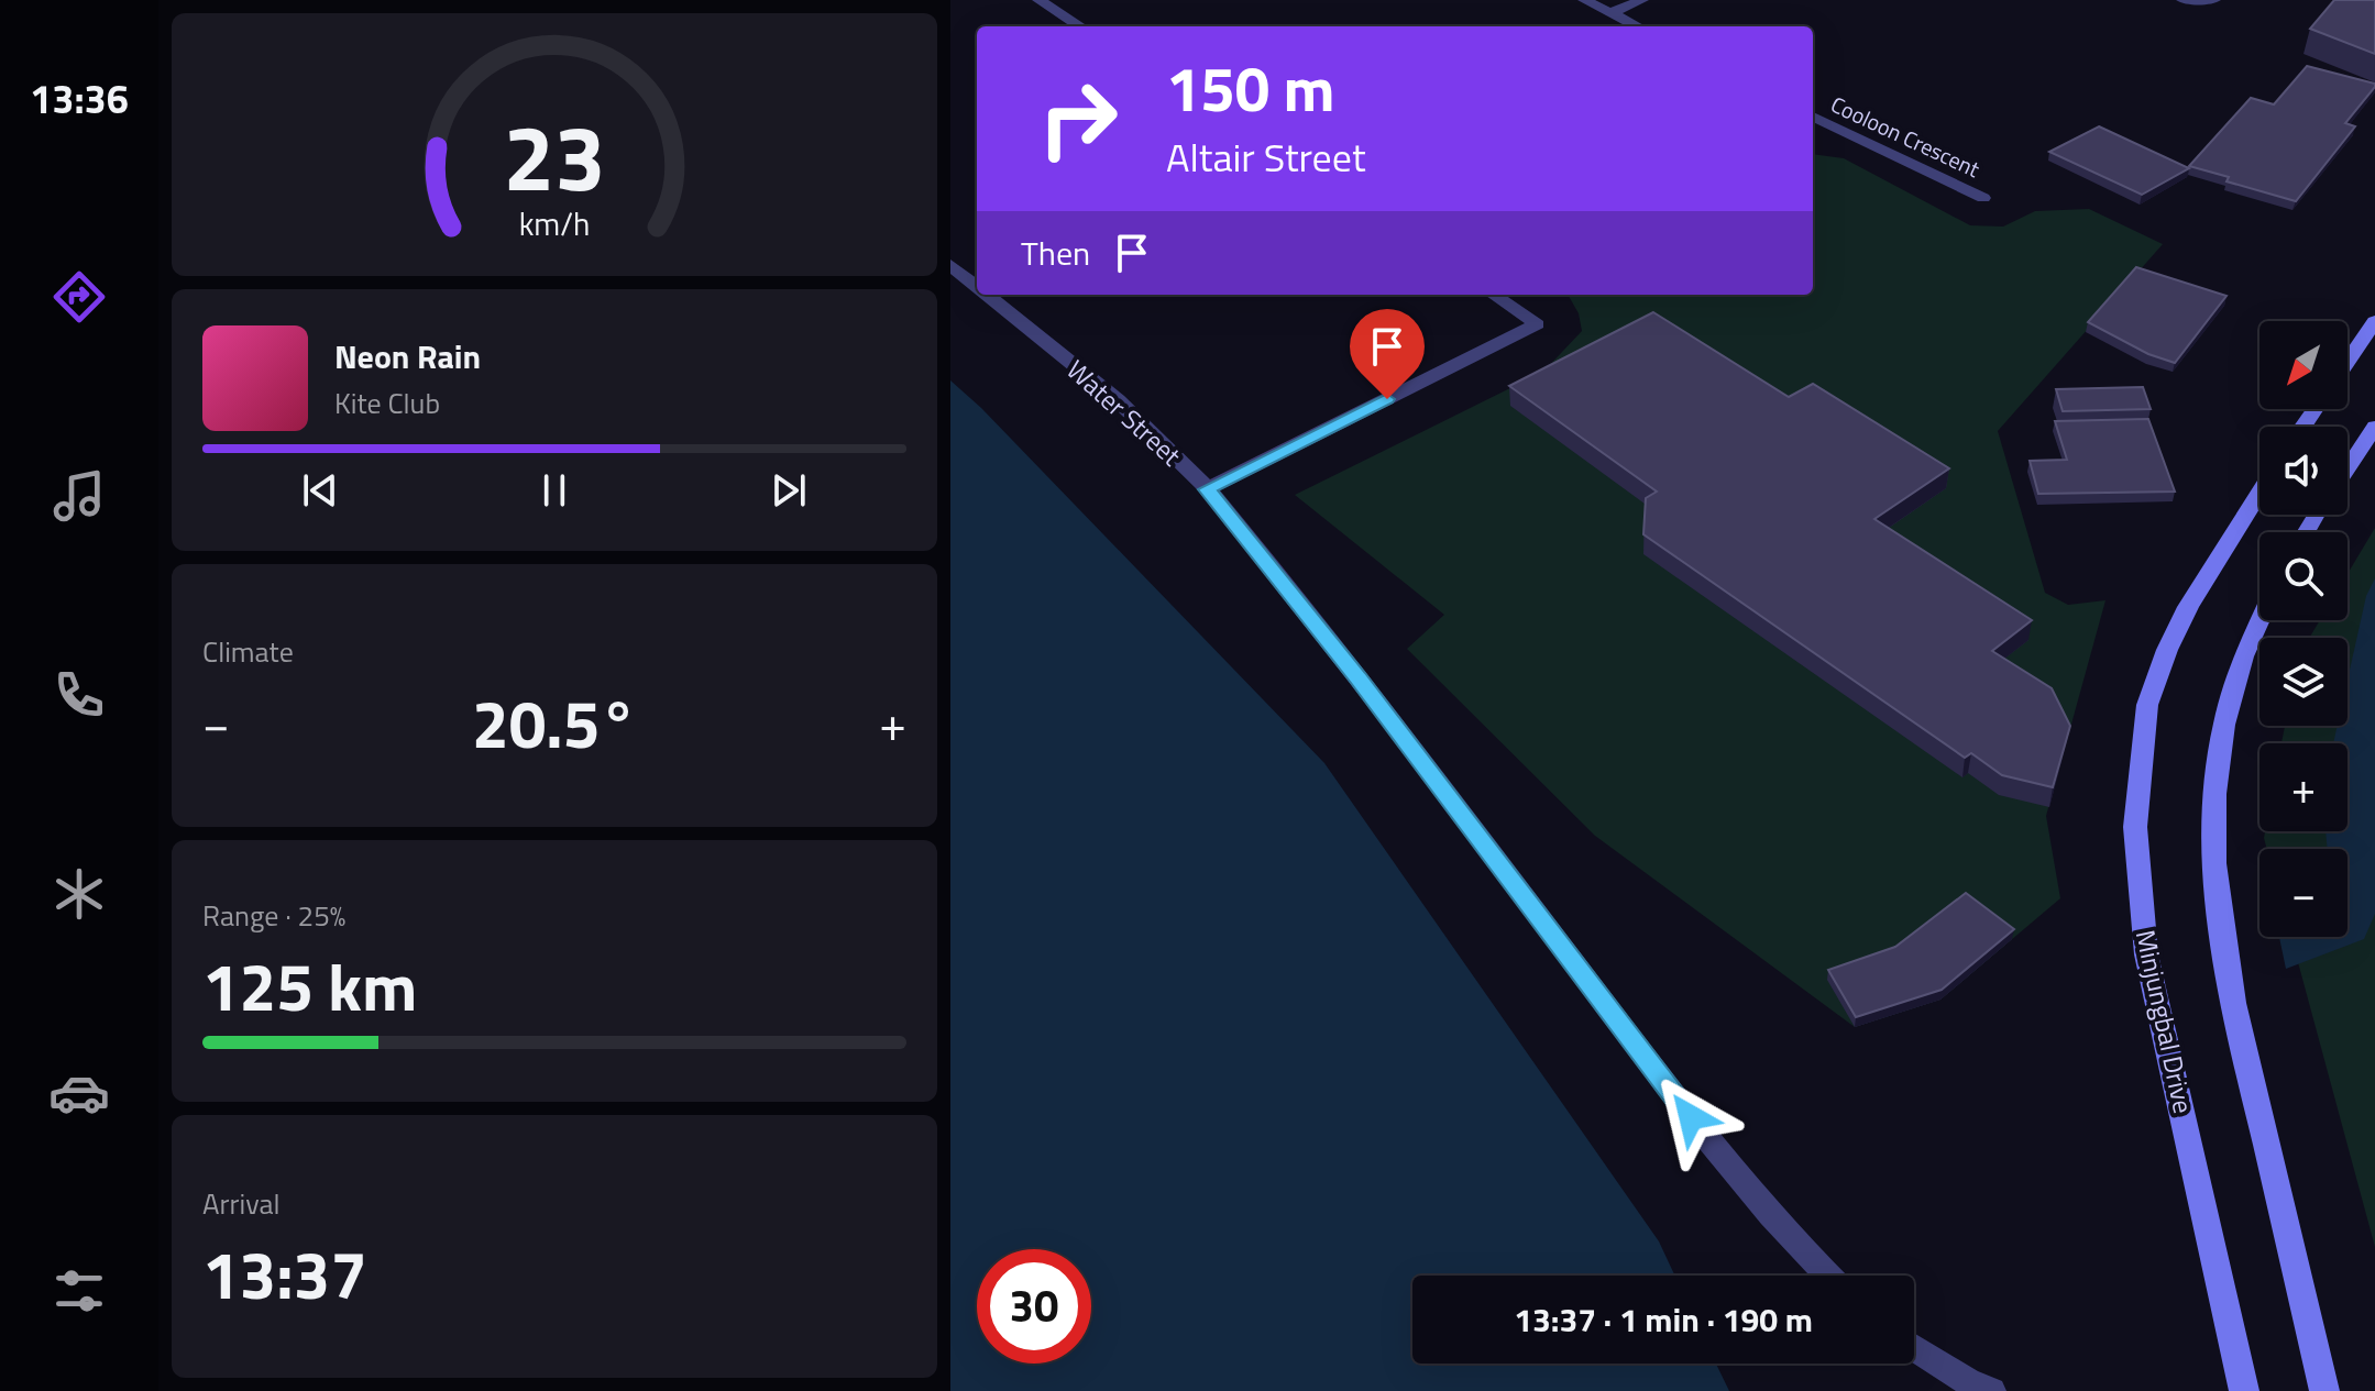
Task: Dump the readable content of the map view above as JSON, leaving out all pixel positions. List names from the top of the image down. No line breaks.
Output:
{"streets":{"main road":["Minjungbal Drive"],"street":["Cooloon Crescent","Water Street"]},"north":"bottom left","page":{"tabs":"13:36","turn":["150 m","Altair Street"],"then":"Then","map_buttons":["+","−"],"song":["Neon Rain","Kite Club"],"tile":["Climate",["Range · 25%","125 km"],["Arrival","13:37"]],"heat":["−","20.5°","+"],"limit":"30","trip":"13:37 · 1 min · 190 m","gauge":["23","km/h"]}}
